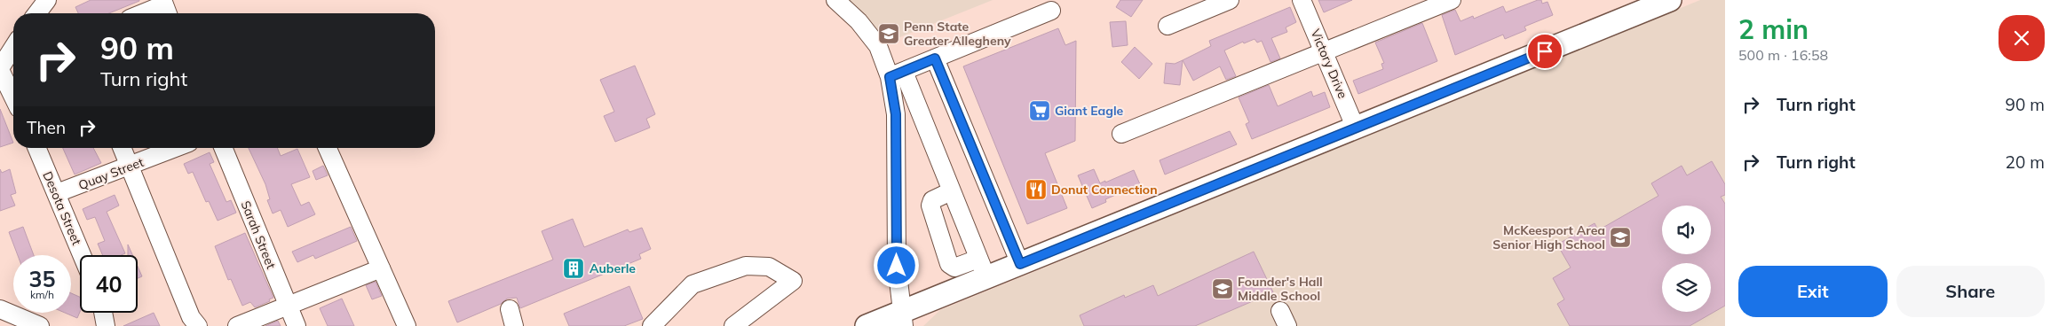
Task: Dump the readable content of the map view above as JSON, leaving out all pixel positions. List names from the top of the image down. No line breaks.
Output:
{"streets":{"street":["Victory Drive","Quay Street","Desota Street","Sarah Street"]},"crossings":[["Quay Street","Desota Street"]],"places":{"school or university":["Penn State Greater Allegheny","McKeesport Area Senior High School","Founder's Hall Middle School"],"supermarket":["Giant Eagle"],"restaurant":["Donut Connection"],"building":["Auberle"]},"page":{"heading":["2 min","500 m · 16:58"],"turn":["90 m","Turn right"],"list":[{"name":"Turn right","value":"90 m"},{"name":"Turn right","value":"20 m"}],"then":"Then","speed":"35 km/h","limit":"40","buttons":["Exit","Share"]}}
